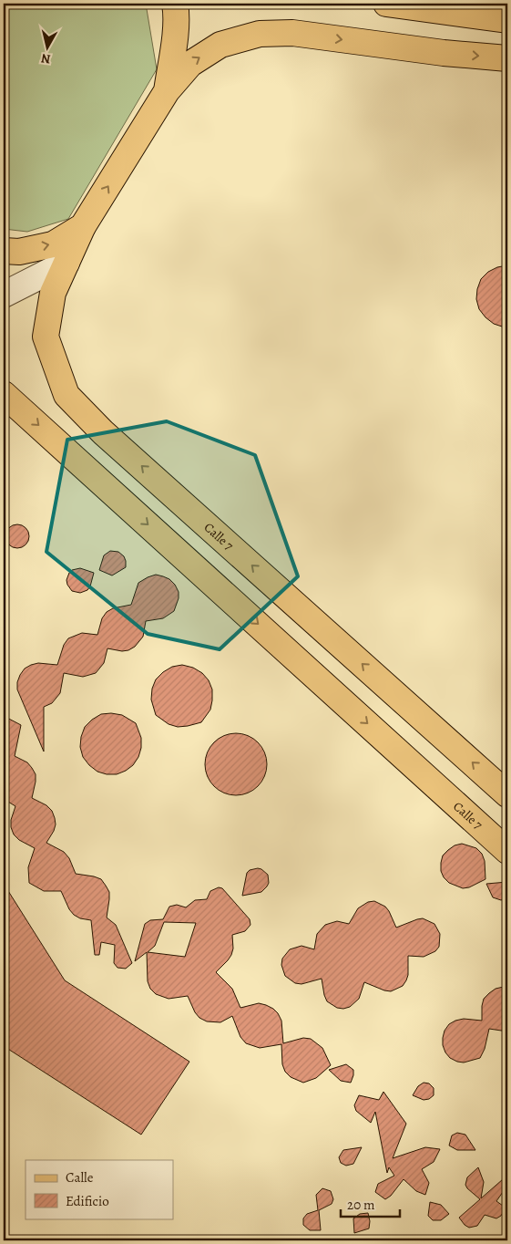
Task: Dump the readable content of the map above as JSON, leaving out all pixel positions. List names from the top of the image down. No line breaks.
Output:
{"streets":{"main road":["Calle 7"]},"legend":["Calle","Edificio"],"scale_bar":"20 m","north":"bottom"}
